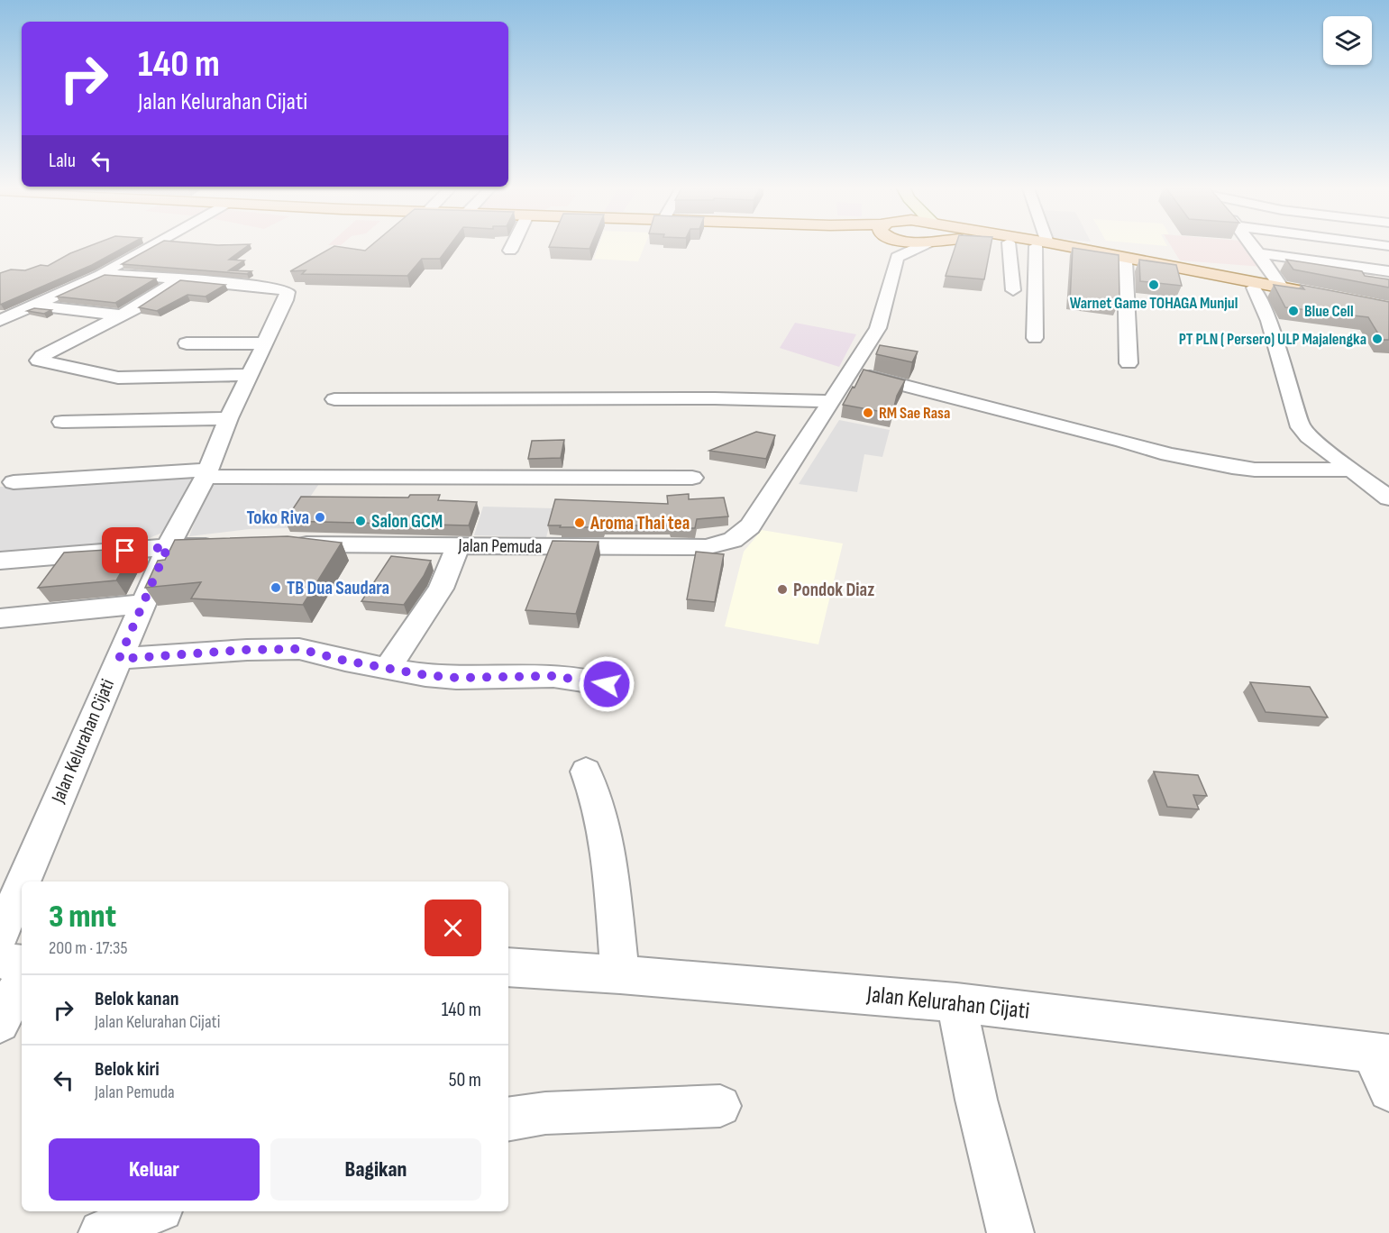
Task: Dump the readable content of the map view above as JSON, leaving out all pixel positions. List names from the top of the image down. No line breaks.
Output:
{"streets":{"street":["Jalan Pemuda","Jalan Kelurahan Cijati"]},"places":["Warnet Game TOHAGA Munjul","Blue Cell","PT PLN ( Persero) ULP Majalengka","RM Sae Rasa","Toko Riva","Salon GCM","Aroma Thai tea","TB Dua Saudara","Pondok Diaz"],"page":{"turn":["140 m","Jalan Kelurahan Cijati"],"then":"Lalu","heading":["3 mnt","200 m · 17:35"],"list":[{"name":"Belok kanan","note":"Jalan Kelurahan Cijati","value":"140 m"},{"name":"Belok kiri","note":"Jalan Pemuda","value":"50 m"}],"buttons":["Keluar","Bagikan"]}}
